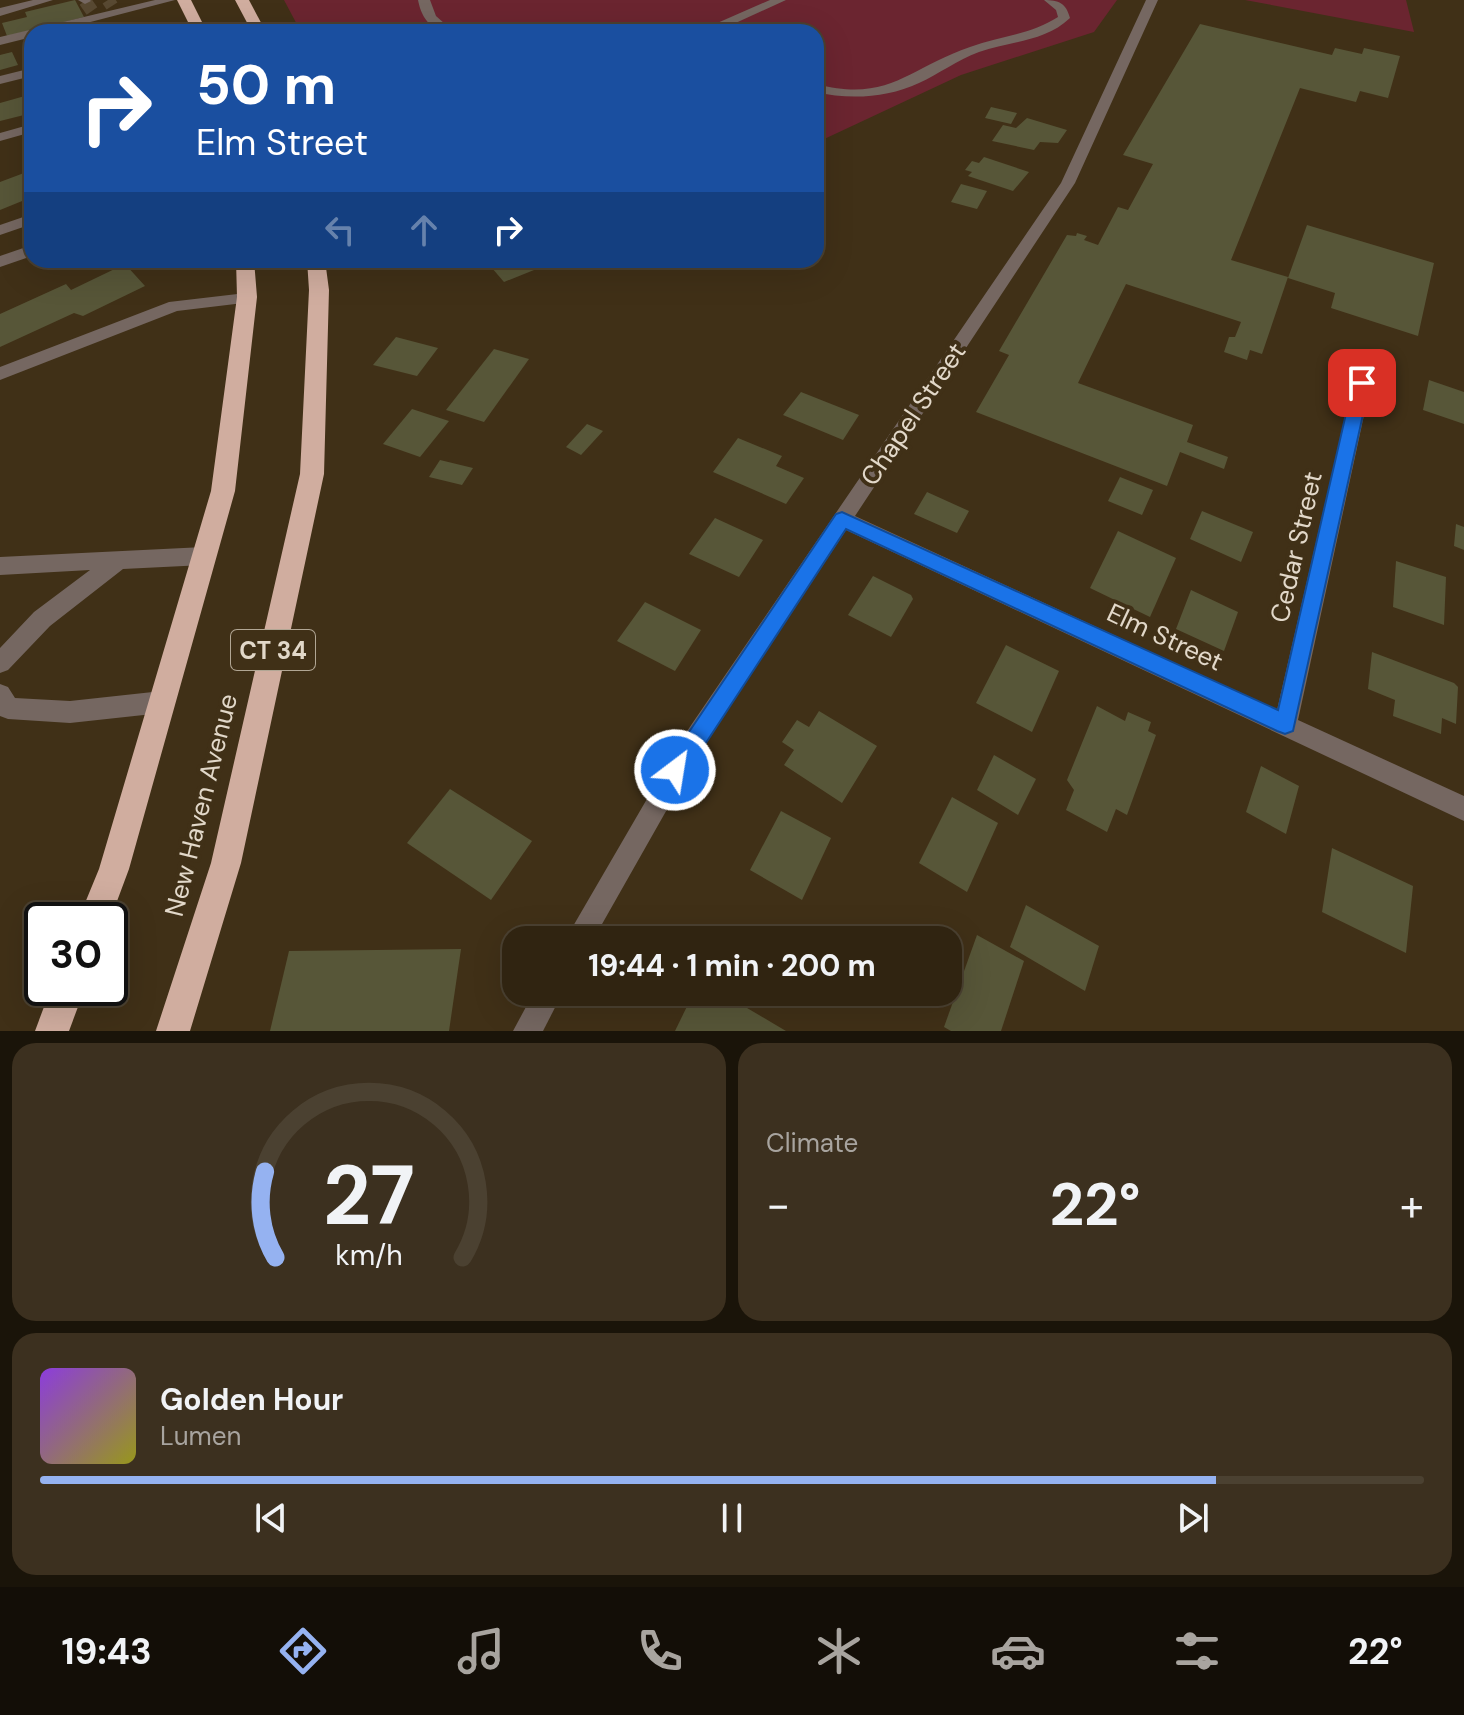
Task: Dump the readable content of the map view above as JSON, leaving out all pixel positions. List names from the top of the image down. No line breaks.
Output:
{"streets":{"highway":["CT 34","New Haven Avenue"],"street":["Chapel Street","Cedar Street","Elm Street"]},"crossings":[["Chapel Street","Elm Street"],["Cedar Street","Elm Street"]],"page":{"turn":["50 m","Elm Street"],"limit":"30","trip":"19:44 · 1 min · 200 m","tile":"Climate","heat":["−","22°","+"],"song":["Golden Hour","Lumen"],"tabs":["19:43","22°"],"gauge":["27","km/h"]}}
